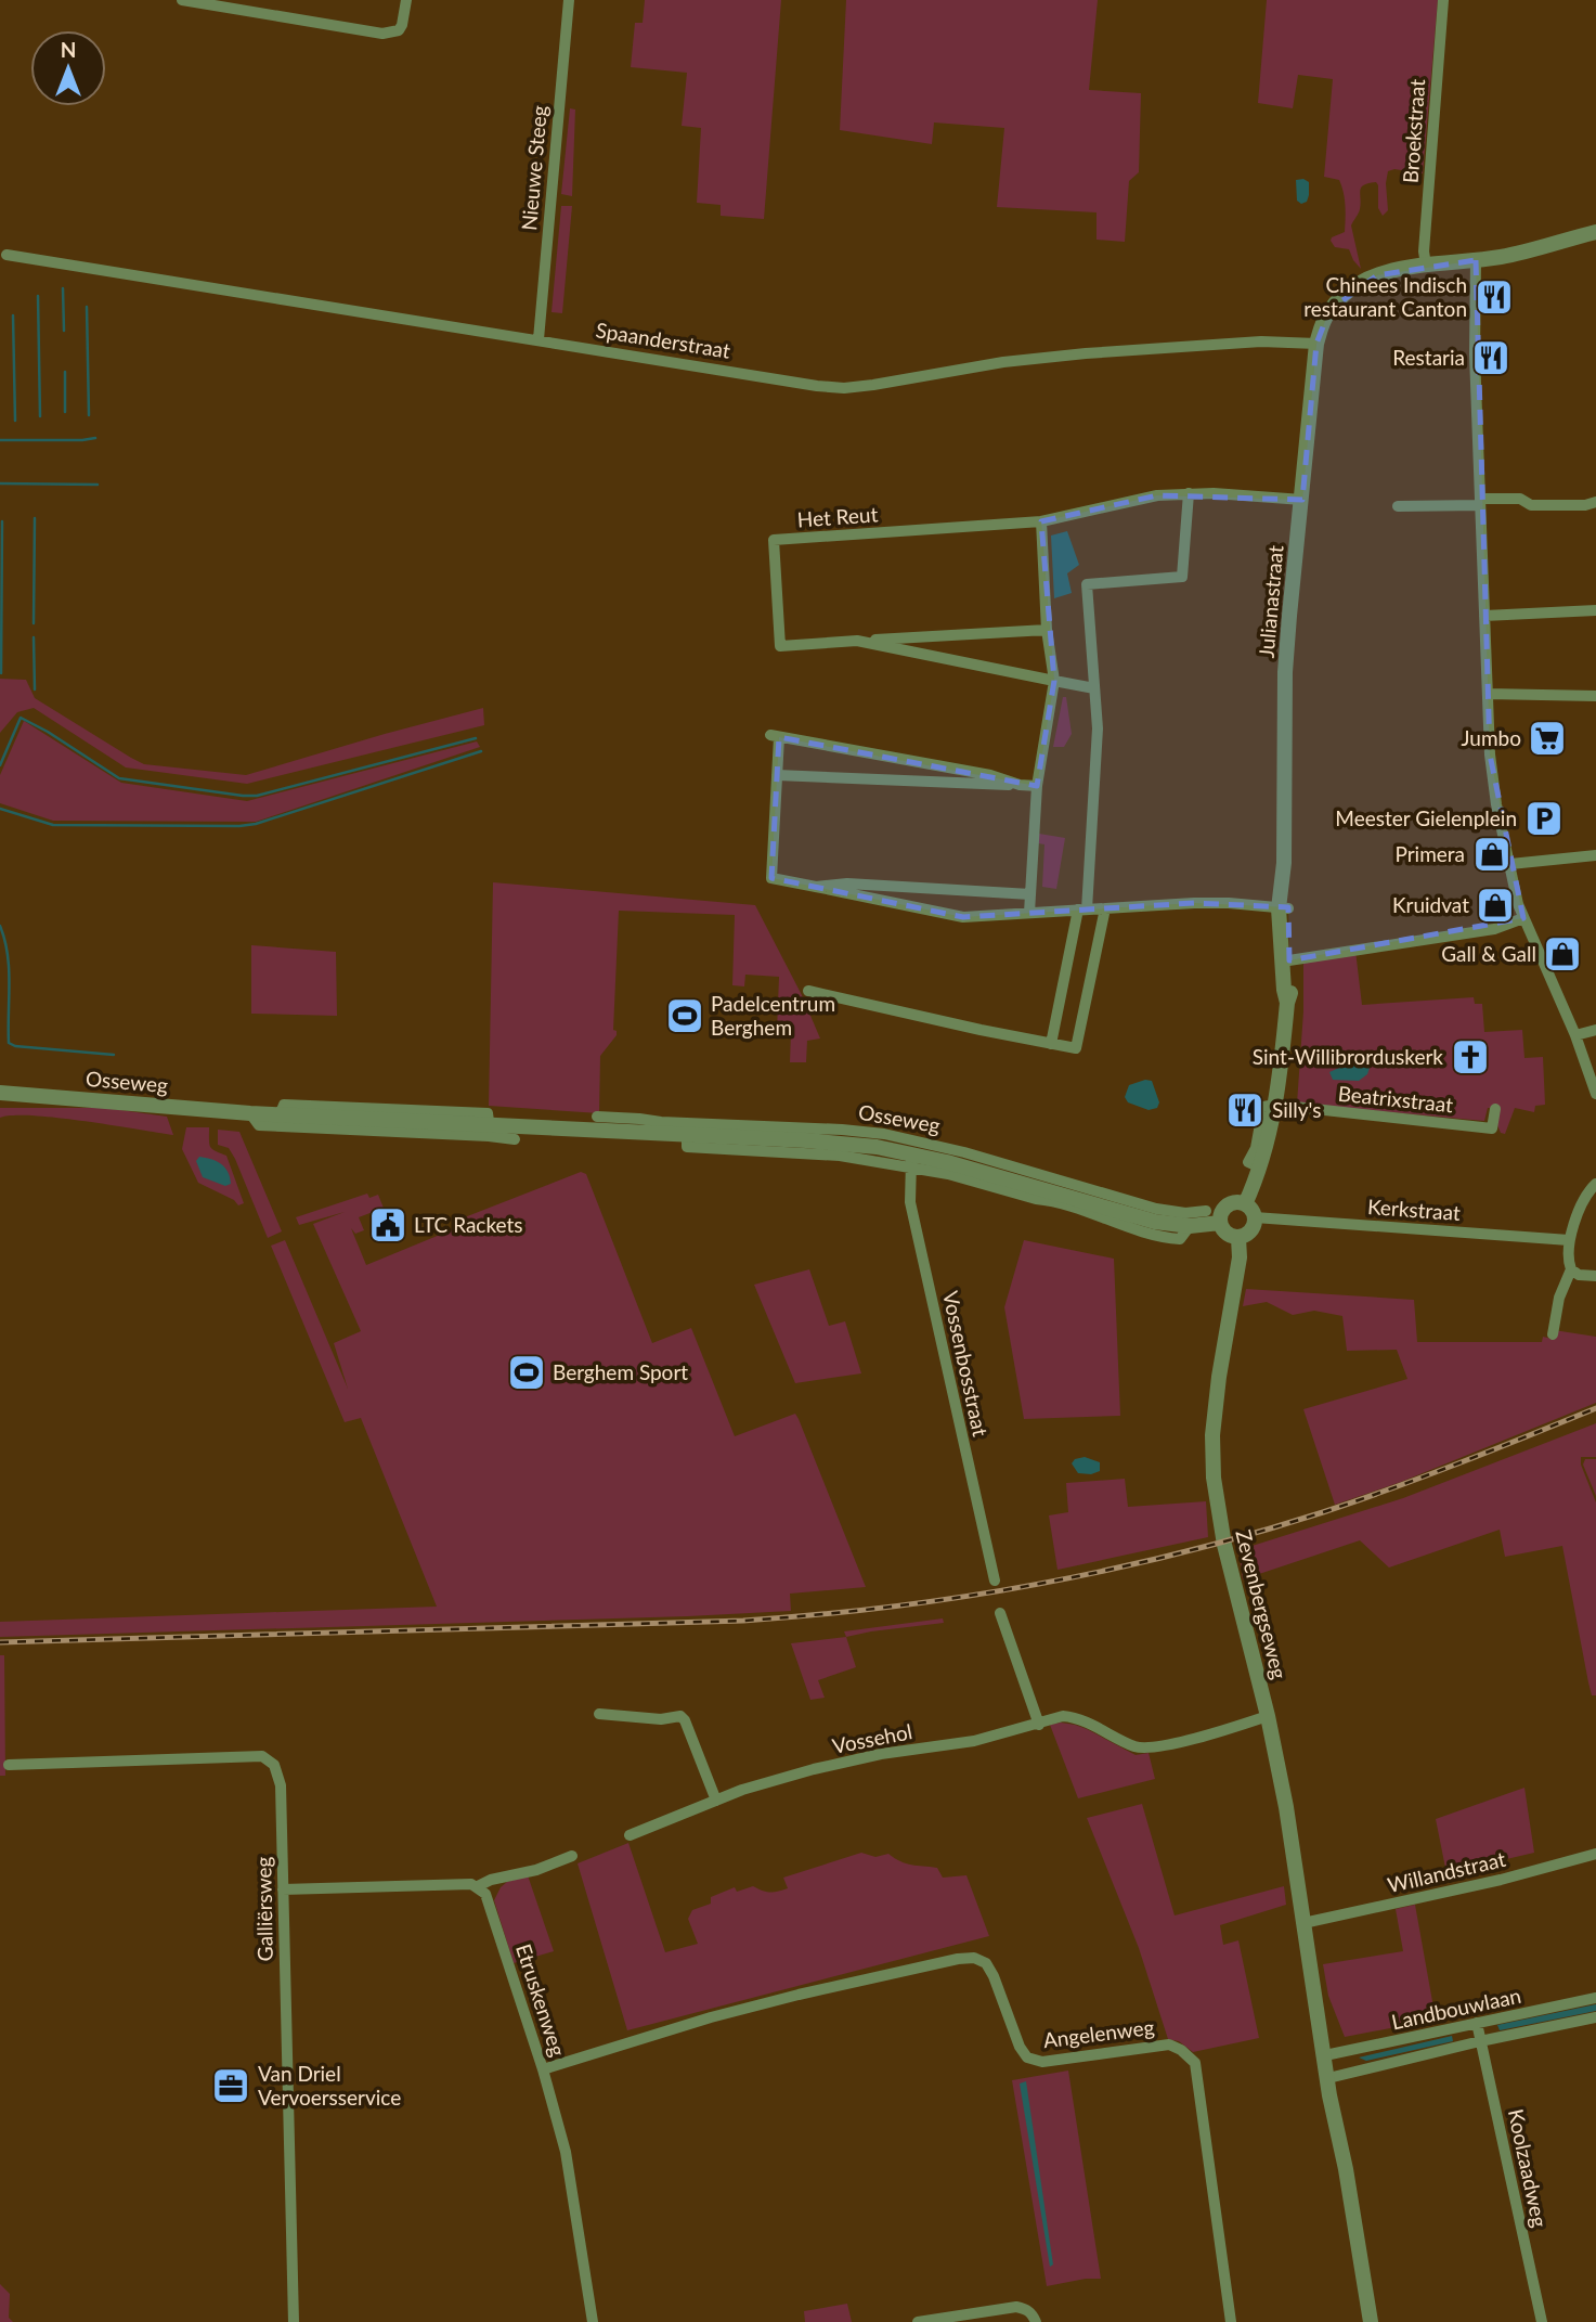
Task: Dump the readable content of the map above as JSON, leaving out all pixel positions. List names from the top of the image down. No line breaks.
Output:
{"streets":{"street":["Broekstraat","Nieuwe Steeg","Spaanderstraat","Het Reut","Julianastraat","Osseweg","Beatrixstraat","Kerkstraat","Vossenbosstraat","Zevenbergseweg","Vossehol","Willandstraat","Galliërsweg","Etruskenweg","Landbouwlaan","Angelenweg","Koolzaadweg"]},"crossings":[["Broekstraat","Julianastraat"],["Nieuwe Steeg","Spaanderstraat"],["Spaanderstraat","Julianastraat"],["Het Reut","Julianastraat"],["Julianastraat","Osseweg"],["Julianastraat","Beatrixstraat"],["Julianastraat","Kerkstraat"],["Julianastraat","Zevenbergseweg"],["Osseweg","Kerkstraat"],["Osseweg","Vossenbosstraat"],["Osseweg","Zevenbergseweg"],["Kerkstraat","Zevenbergseweg"],["Zevenbergseweg","Vossehol"],["Zevenbergseweg","Willandstraat"],["Zevenbergseweg","Landbouwlaan"],["Etruskenweg","Angelenweg"],["Landbouwlaan","Koolzaadweg"]],"places":{"restaurant":["Chinees Indisch restaurant Canton","Restaria","Silly's"],"supermarket":["Jumbo"],"parking":["Meester Gielenplein"],"shop":["Primera","Kruidvat","Gall & Gall"],"sports":["Padelcentrum Berghem","Berghem Sport"],"church":["Sint-Willibrorduskerk"],"public building":["LTC Rackets"],"office":["Van Driel Vervoersservice"]},"north":"top"}
